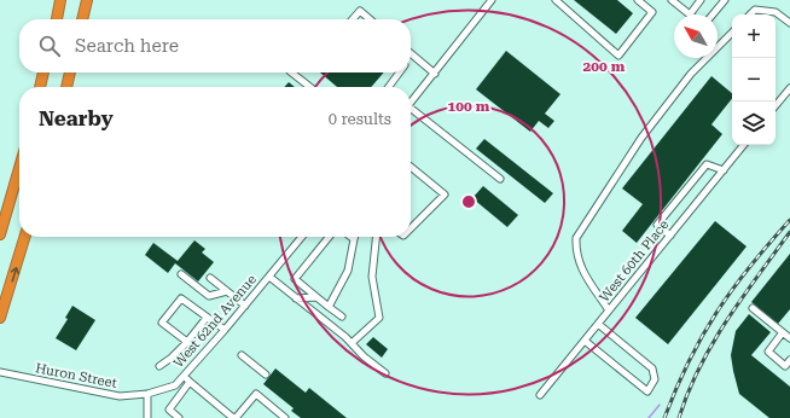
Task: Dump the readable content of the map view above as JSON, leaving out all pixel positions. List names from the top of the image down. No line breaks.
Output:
{"streets":{"street":["West 60th Place","West 62nd Avenue","Huron Street"]},"crossings":[["West 62nd Avenue","Huron Street"]],"north":"top left","page":{"map_buttons":["+","−"],"search":"Search here","heading":["Nearby","0 results"]},"rings":["200 m","100 m"]}
